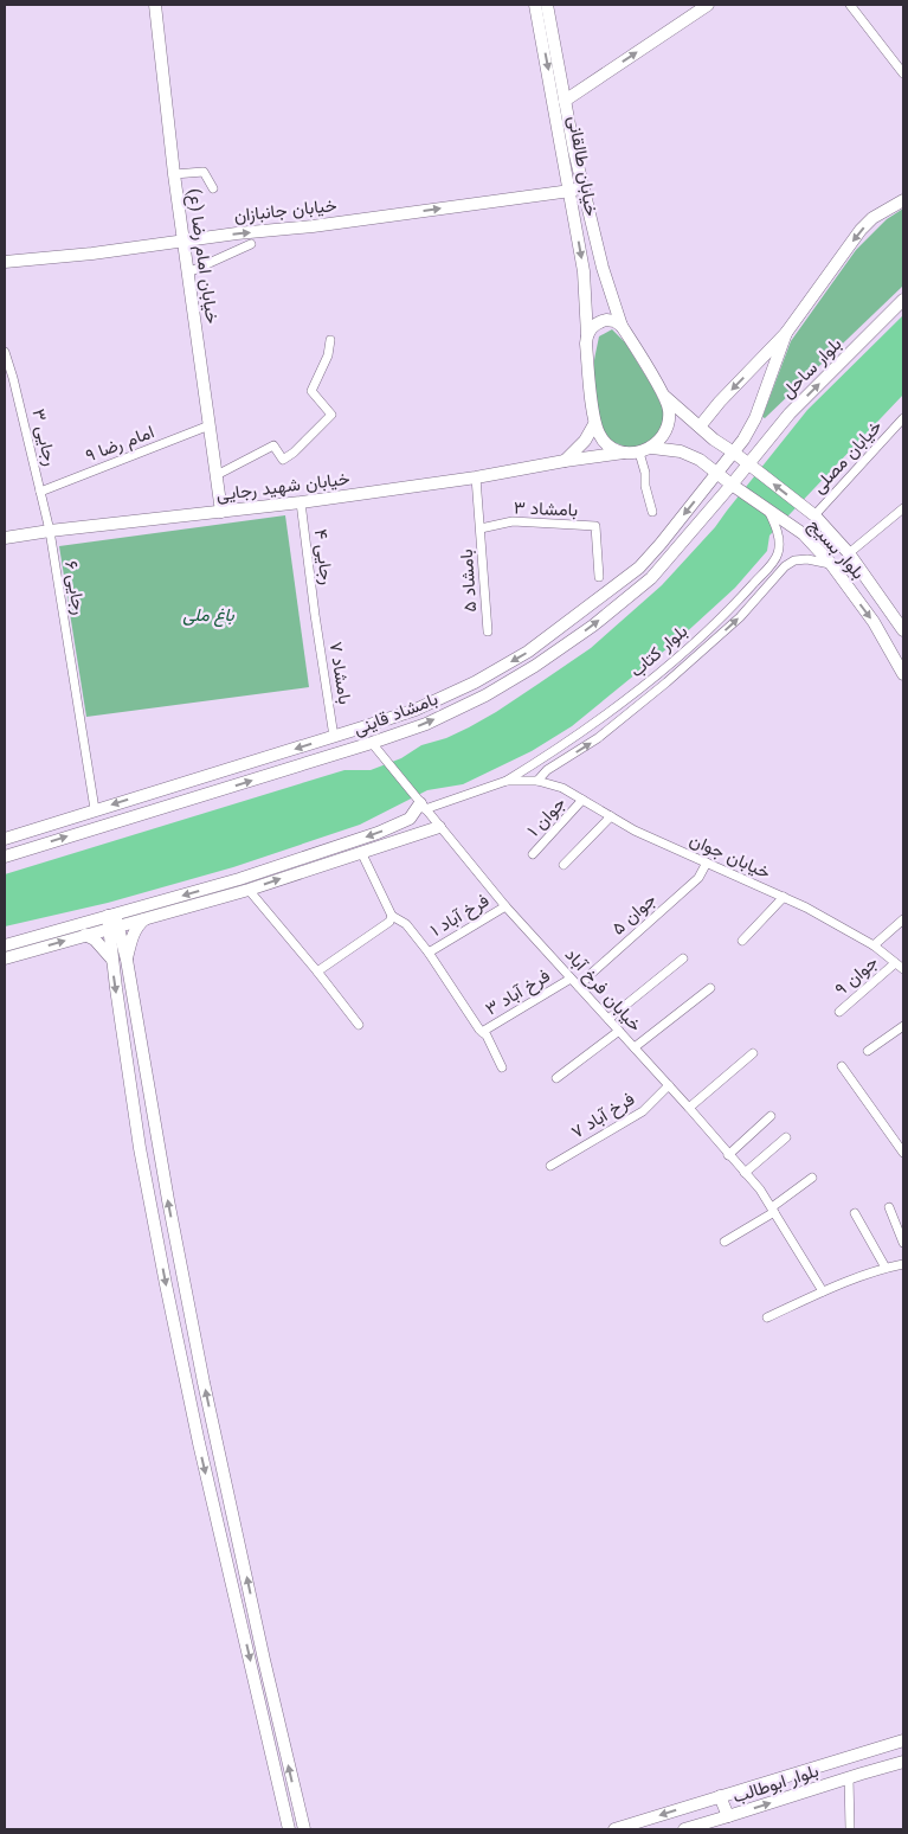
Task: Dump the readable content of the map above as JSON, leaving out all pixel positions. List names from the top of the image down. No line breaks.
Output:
{"streets":{"street":["خیابان طالقانی","خیابان جانبازان","خیابان امام رضا (ع)","بلوار ساحل","رجایی ۳","امام رضا ۹","خیابان مصلی","خیابان شهید رجایی","بامشاد ۳","بلوار بسیج","رجایی ۴","بامشاد ۵","رجایی ۶","بلوار کتاب","بامشاد ۷","بامشاد قاینی","جوان ۱","خیابان جوان","جوان ۵","فرخ آباد ۱","جوان ۹","خیابان فرخ آباد","فرخ آباد ۳","فرخ آباد ۷","بلوار ابوطالب"]},"crossings":[["خیابان طالقانی","خیابان جانبازان"],["خیابان طالقانی","بلوار بسیج"],["خیابان جانبازان","خیابان امام رضا (ع)"],["خیابان امام رضا (ع)","امام رضا ۹"],["خیابان امام رضا (ع)","خیابان شهید رجایی"],["بلوار ساحل","بلوار بسیج"],["بلوار ساحل","بامشاد قاینی"],["رجایی ۳","امام رضا ۹"],["رجایی ۳","خیابان شهید رجایی"],["رجایی ۳","رجایی ۶"],["خیابان مصلی","بلوار بسیج"],["خیابان شهید رجایی","بلوار بسیج"],["خیابان شهید رجایی","رجایی ۴"],["خیابان شهید رجایی","بامشاد ۵"],["خیابان شهید رجایی","رجایی ۶"],["بامشاد ۳","بامشاد ۵"],["بلوار بسیج","بلوار کتاب"],["بلوار بسیج","بامشاد قاینی"],["رجایی ۴","بامشاد ۷"],["رجایی ۶","بامشاد قاینی"],["بلوار کتاب","خیابان جوان"],["بامشاد ۷","بامشاد قاینی"],["بامشاد قاینی","خیابان فرخ آباد"],["جوان ۱","خیابان جوان"],["خیابان جوان","جوان ۵"],["خیابان جوان","جوان ۹"],["جوان ۵","خیابان فرخ آباد"],["فرخ آباد ۱","خیابان فرخ آباد"],["خیابان فرخ آباد","فرخ آباد ۳"],["خیابان فرخ آباد","فرخ آباد ۷"]],"one_way":["خیابان جانبازان"],"parks":["باغ ملی"]}
